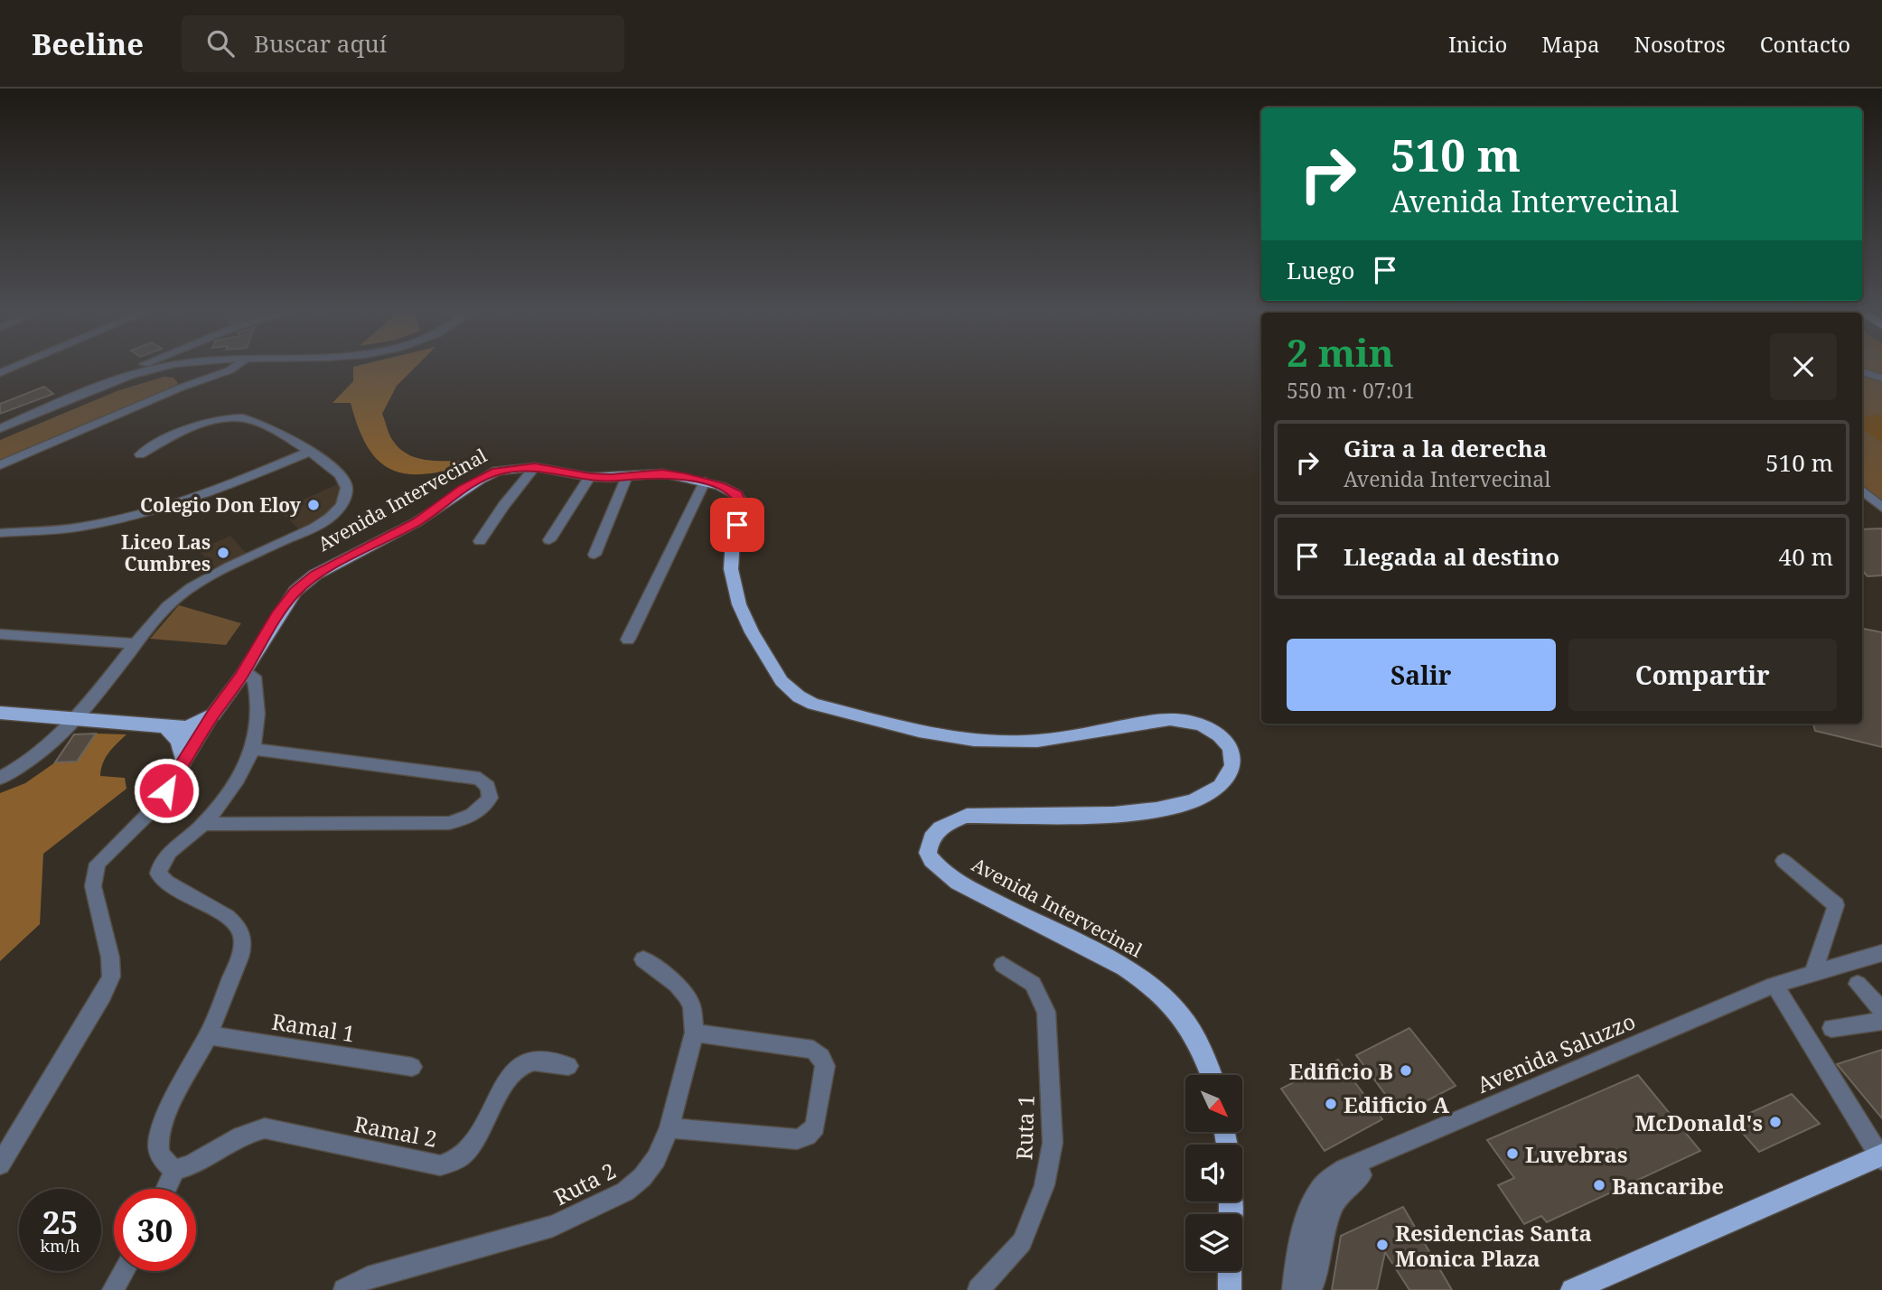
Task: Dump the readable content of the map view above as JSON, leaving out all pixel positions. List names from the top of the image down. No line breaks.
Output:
{"streets":{"main road":["Avenida Intervecinal"],"street":["Ramal 1","Avenida Saluzzo","Ruta 1","Ramal 2","Ruta 2"]},"places":["Colegio Don Eloy","Liceo Las Cumbres","Edificio B","Edificio A","McDonald's","Luvebras","Bancaribe","Residencias Santa Monica Plaza"],"north":"bottom right","page":{"header":"Beeline","search":"Buscar aquí","nav":["Inicio","Mapa","Nosotros","Contacto"],"turn":["510 m","Avenida Intervecinal"],"then":"Luego","heading":["2 min","550 m · 07:01"],"list":[{"name":"Gira a la derecha","note":"Avenida Intervecinal","value":"510 m"},{"name":"Llegada al destino","value":"40 m"}],"buttons":["Salir","Compartir"],"speed":"25 km/h","limit":"30"}}
